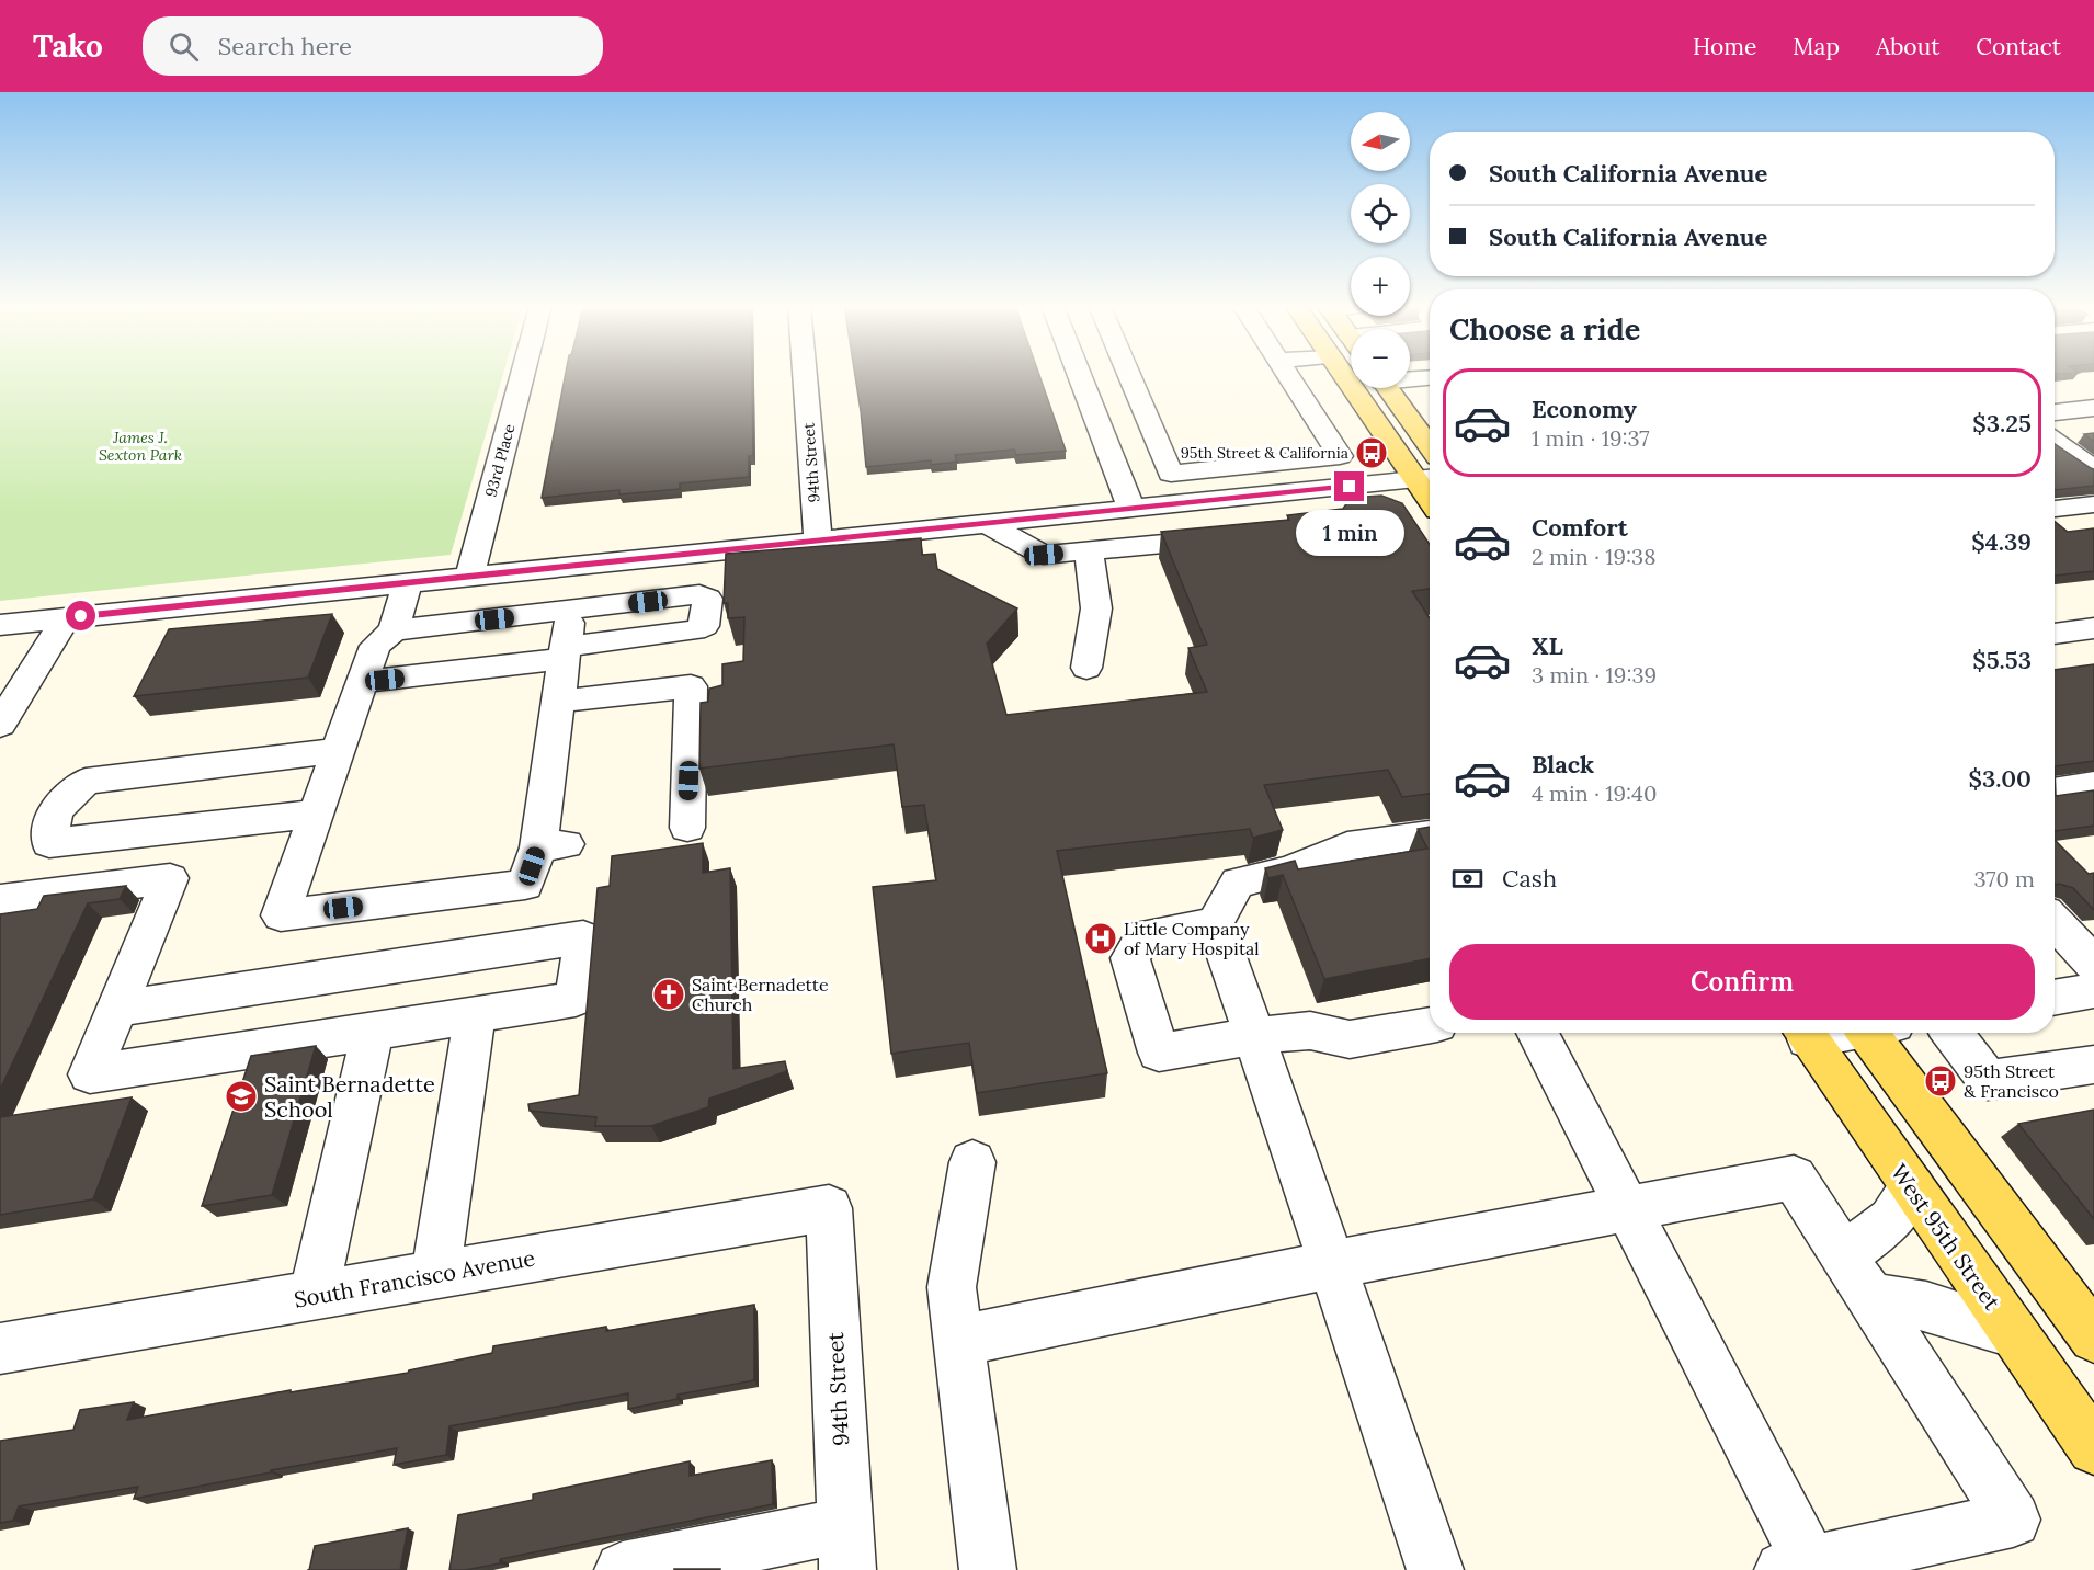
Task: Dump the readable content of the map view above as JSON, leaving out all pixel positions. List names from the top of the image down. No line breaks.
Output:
{"streets":{"main road":["West 95th Street"],"street":["93rd Place","94th Street","South Francisco Avenue"]},"crossings":[["94th Street","South Francisco Avenue"]],"parks":["James J. Sexton Park"],"places":{"bus stop":["95th Street & California","95th Street & Francisco"],"hospital":["Little Company of Mary Hospital"],"church":["Saint Bernadette Church"],"school or university":["Saint Bernadette School"]},"north":"left","page":{"header":"Tako","search":"Search here","nav":["Home","Map","About","Contact"],"map_buttons":["+","−"],"banner":["South California Avenue","South California Avenue"],"heading":"Choose a ride","list":[{"name":"Economy","note":"1 min · 19:37","value":"$3.25"},{"name":"Comfort","note":"2 min · 19:38","value":"$4.39"},{"name":"XL","note":"3 min · 19:39","value":"$5.53"},{"name":"Black","note":"4 min · 19:40","value":"$3.00"}],"bubble":"1 min","pay":["Cash","370 m"],"buttons":"Confirm"}}
